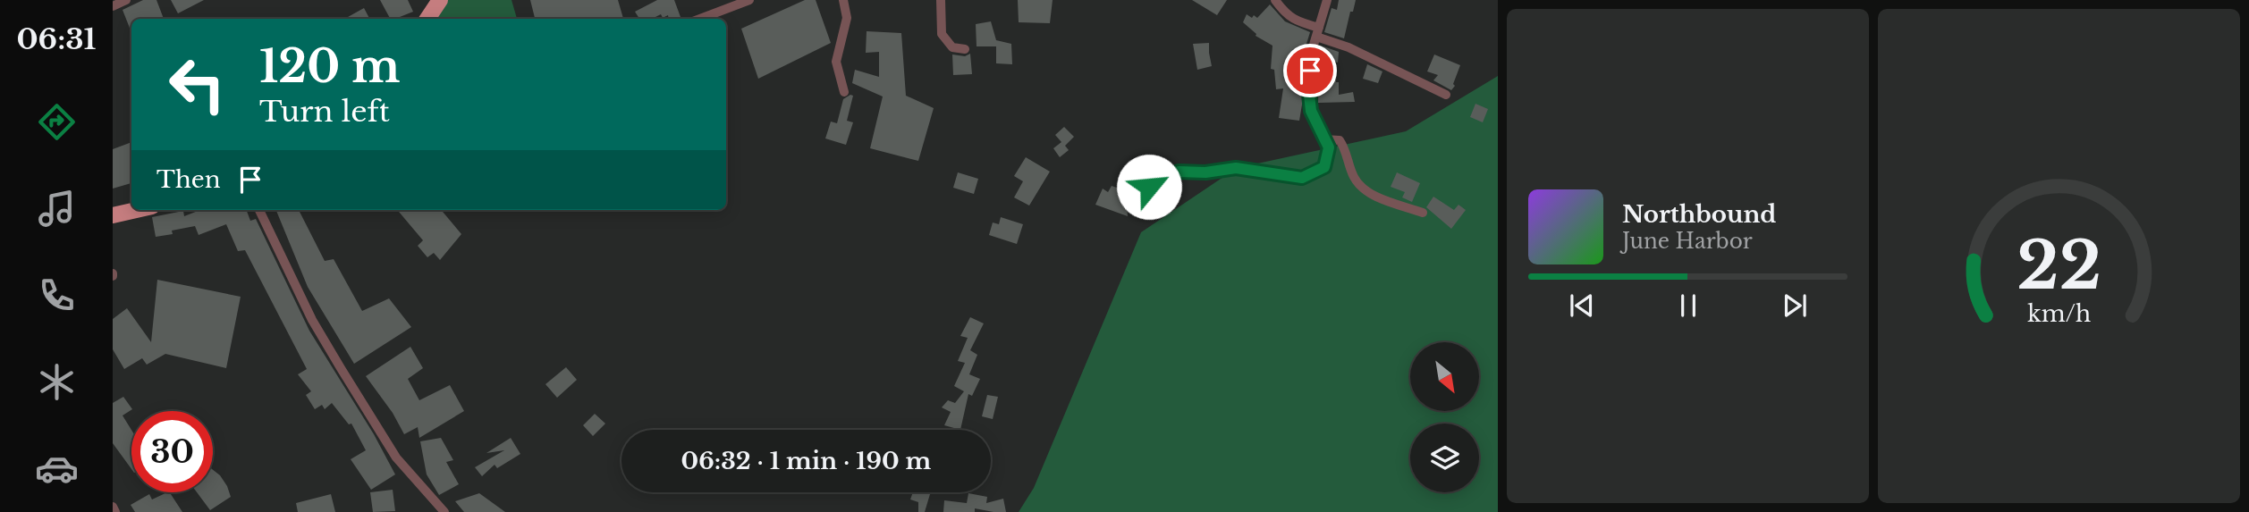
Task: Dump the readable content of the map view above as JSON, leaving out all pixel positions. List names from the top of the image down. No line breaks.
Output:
{"north":"bottom right","page":{"tabs":"06:31","turn":["120 m","Turn left"],"then":"Then","song":["Northbound","June Harbor"],"limit":"30","trip":"06:32 · 1 min · 190 m","gauge":["22","km/h"]}}
